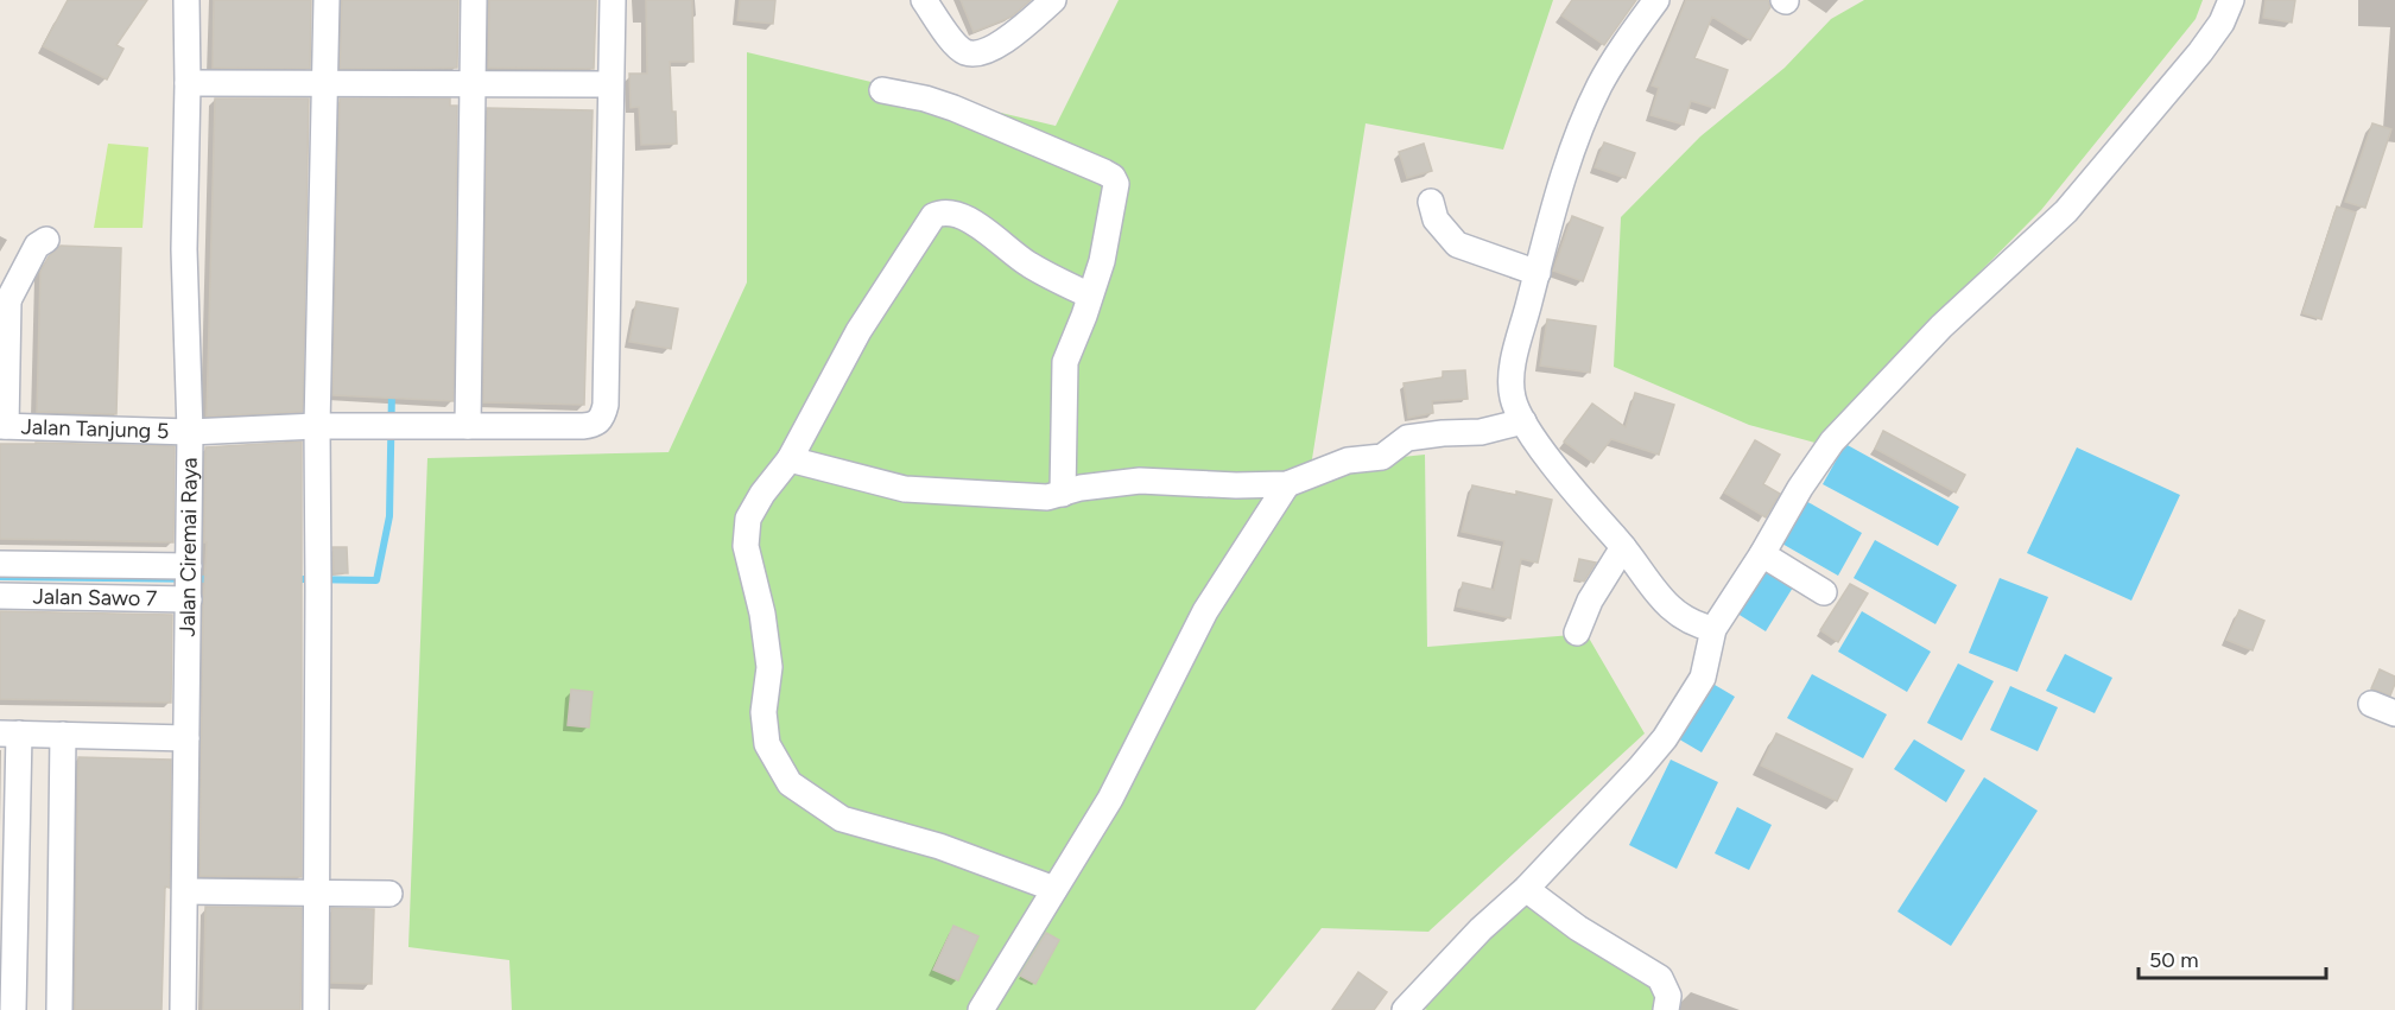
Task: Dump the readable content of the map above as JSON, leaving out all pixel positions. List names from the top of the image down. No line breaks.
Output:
{"streets":{"street":["Jalan Tanjung 5","Jalan Ciremai Raya","Jalan Sawo 7"]},"crossings":[["Jalan Tanjung 5","Jalan Ciremai Raya"],["Jalan Ciremai Raya","Jalan Sawo 7"]],"scale_bar":"50 m"}
